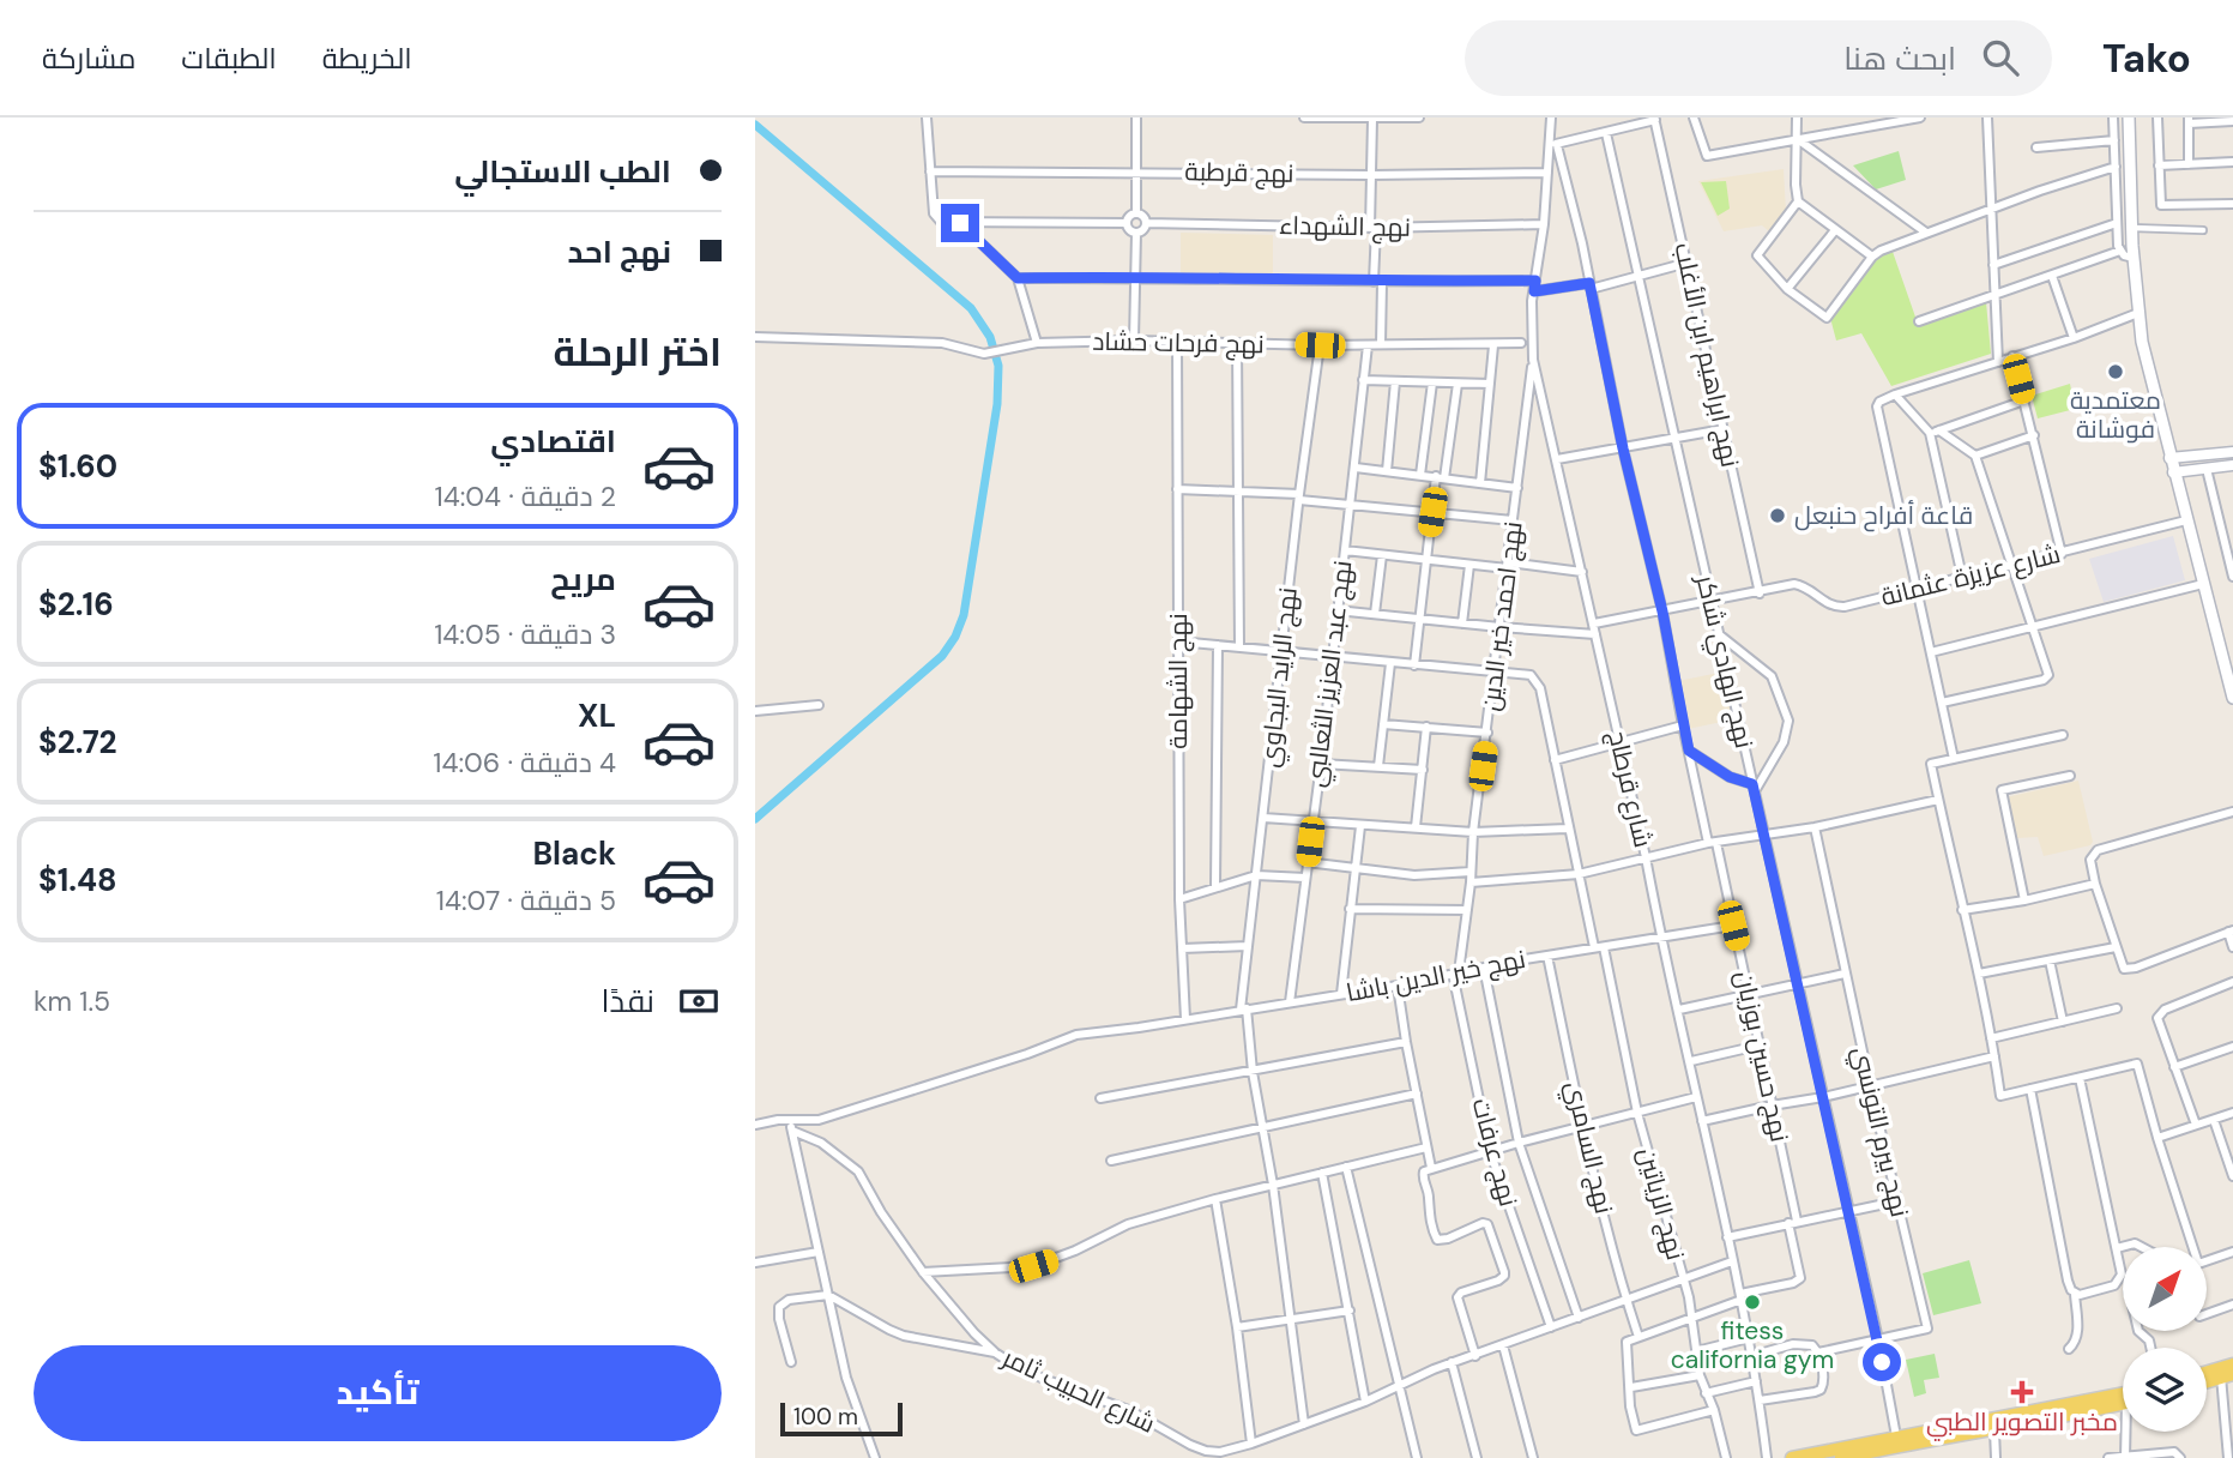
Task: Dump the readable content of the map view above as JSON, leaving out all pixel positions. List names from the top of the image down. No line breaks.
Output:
{"streets":{"street":["نهج قرطبة","نهج الشهداء","نهج فرحات حشاد","نهج ابراهيم ابن الأغلب","شارع عزيزة عثمانة","نهج احمد خير الدين","نهج الهادي شاكر","نهج عبد العزيز الثعالبي","نهج الرايد البجاوي","نهج الشهامة","شارع قرطاج","نهج خير الدين باشا","نهج حسين بوزيان","نهج بيرم التونسي","نهج السامري","نهج عرفات","نهج الزياتين","شارع الحبيب ثامر"]},"crossings":[["نهج قرطبة","شارع قرطاج"],["نهج الشهداء","شارع قرطاج"],["نهج فرحات حشاد","نهج عبد العزيز الثعالبي"],["نهج فرحات حشاد","نهج الرايد البجاوي"],["نهج فرحات حشاد","نهج الشهامة"],["نهج ابراهيم ابن الأغلب","شارع عزيزة عثمانة"],["شارع عزيزة عثمانة","نهج الهادي شاكر"],["شارع عزيزة عثمانة","شارع قرطاج"],["شارع عزيزة عثمانة","نهج حسين بوزيان"],["نهج احمد خير الدين","شارع قرطاج"],["نهج احمد خير الدين","نهج خير الدين باشا"],["نهج احمد خير الدين","نهج عرفات"],["نهج احمد خير الدين","نهج الزياتين"],["نهج الهادي شاكر","نهج بيرم التونسي"],["نهج عبد العزيز الثعالبي","نهج خير الدين باشا"],["نهج الرايد البجاوي","نهج خير الدين باشا"],["نهج الرايد البجاوي","شارع الحبيب ثامر"],["نهج الشهامة","نهج خير الدين باشا"],["شارع قرطاج","نهج خير الدين باشا"],["شارع قرطاج","نهج حسين بوزيان"],["شارع قرطاج","نهج بيرم التونسي"],["شارع قرطاج","شارع الحبيب ثامر"],["نهج خير الدين باشا","نهج حسين بوزيان"],["نهج خير الدين باشا","نهج السامري"],["نهج خير الدين باشا","نهج عرفات"],["نهج خير الدين باشا","نهج الزياتين"],["نهج السامري","شارع الحبيب ثامر"],["نهج عرفات","شارع الحبيب ثامر"],["نهج الزياتين","شارع الحبيب ثامر"]],"places":{"other":["معتمدية فوشانة","قاعة أفراح حنبعل","fitess california gym"],"health":["مخبر التصوير الطبي"]},"scale_bar":"100 m","north":"top right","page":{"header":"Tako","search":"ابحث هنا","nav":["الخريطة","الطبقات","مشاركة"],"banner":["الطب الاستجالي","نهج احد"],"heading":"اختر الرحلة","list":[{"name":"اقتصادي","note":"2 دقيقة · 14:04","value":"$1.60"},{"name":"مريح","note":"3 دقيقة · 14:05","value":"$2.16"},{"name":"XL","note":"4 دقيقة · 14:06","value":"$2.72"},{"name":"Black","note":"5 دقيقة · 14:07","value":"$1.48"}],"pay":["نقدًا","1.5 km"],"buttons":"تأكيد","scale":"100 m"}}
